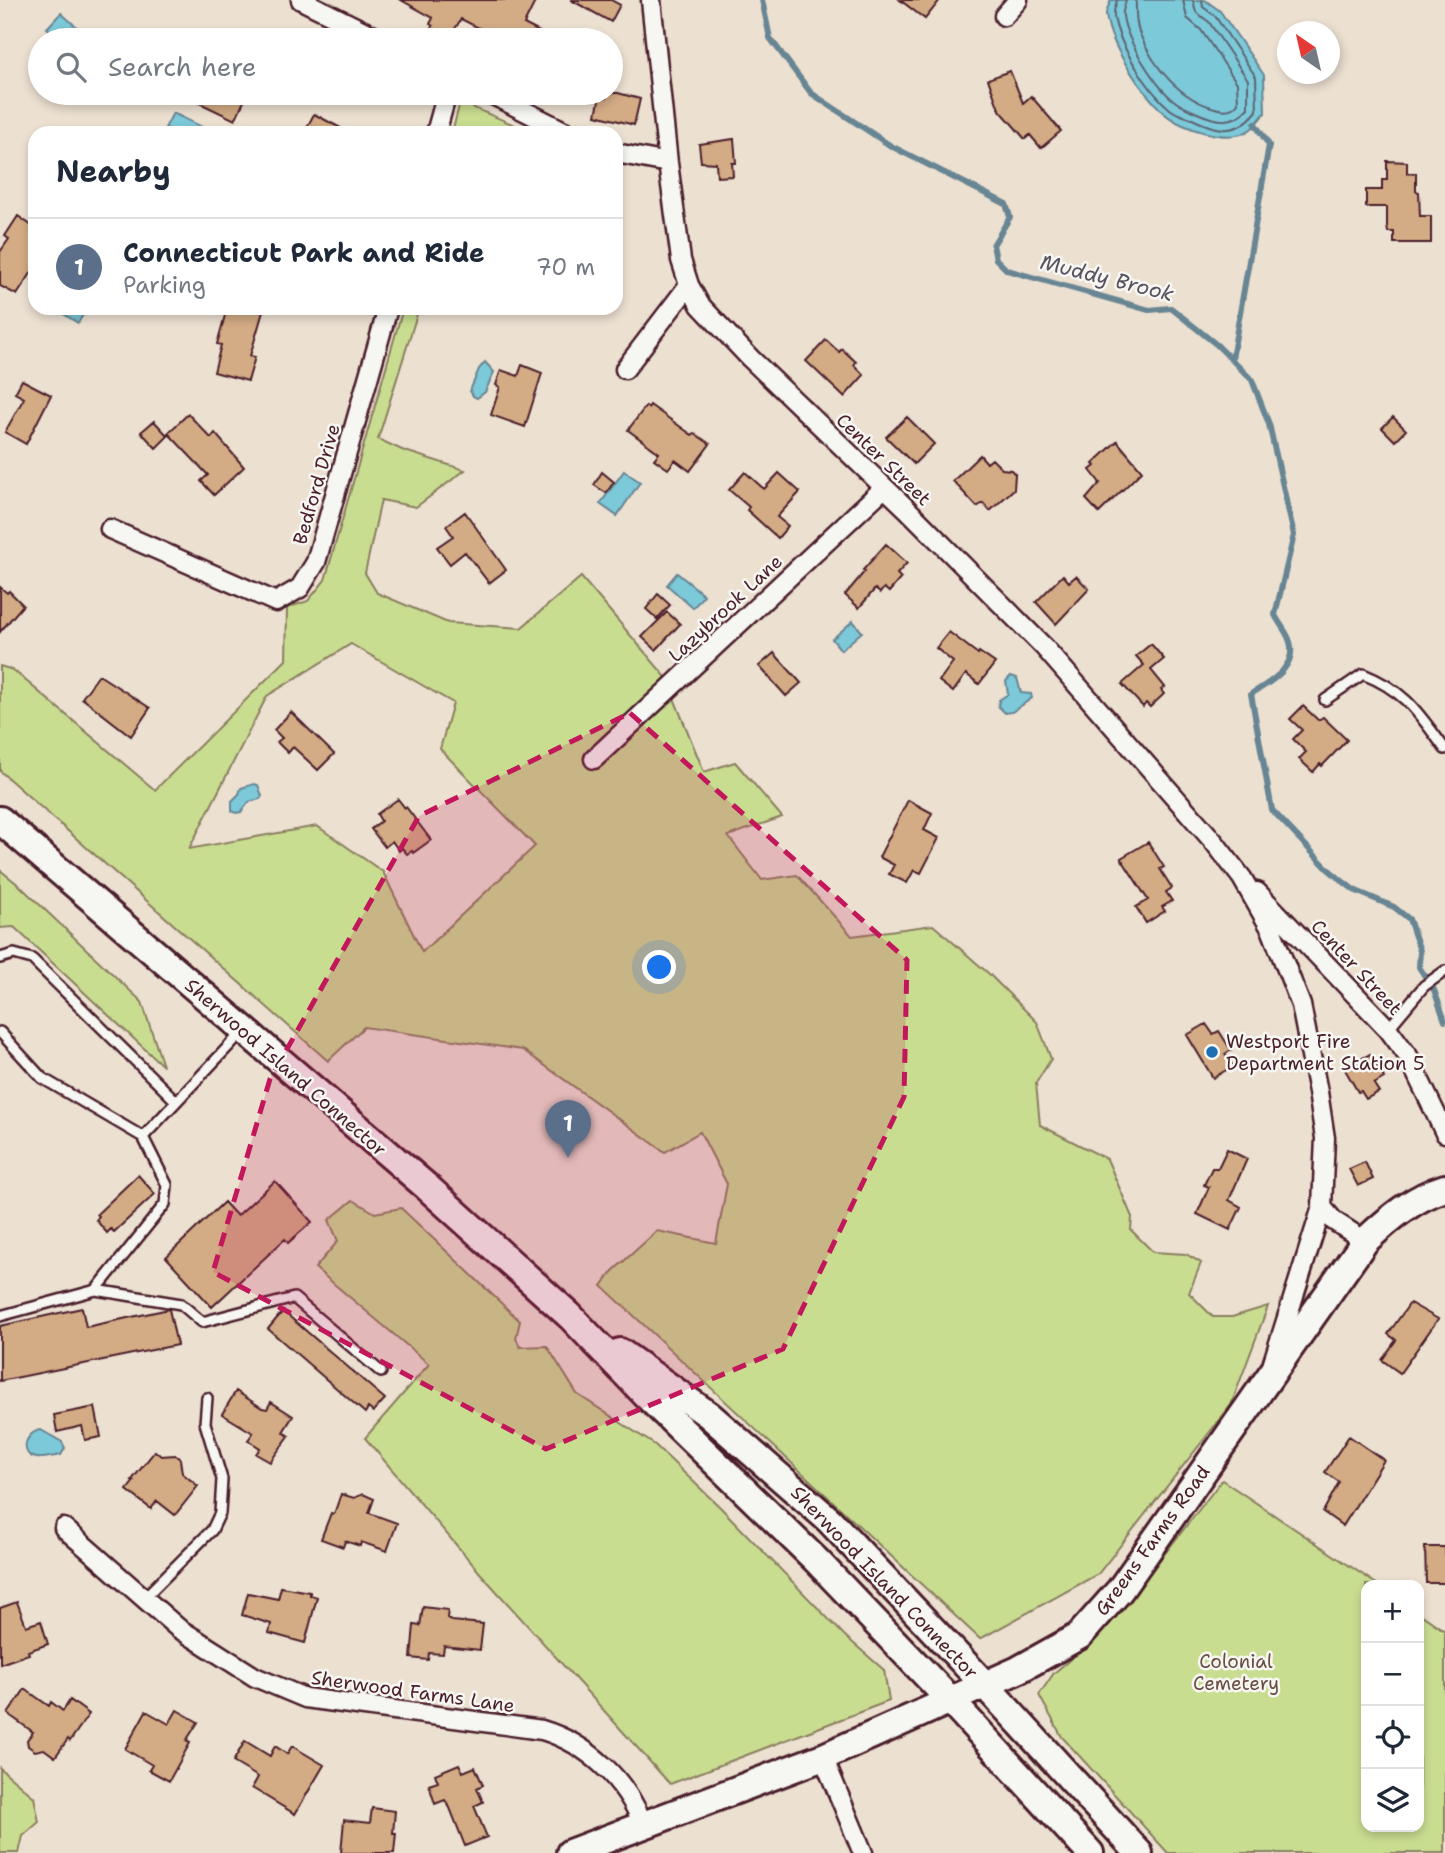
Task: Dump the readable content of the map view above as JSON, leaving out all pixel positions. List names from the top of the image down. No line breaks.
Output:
{"streets":{"main road":["Sherwood Island Connector","Greens Farms Road"],"street":["Center Street","Bedford Drive","Lazybrook Lane","Sherwood Farms Lane"]},"crossings":[["Center Street","Lazybrook Lane"],["Center Street","Greens Farms Road"],["Sherwood Island Connector","Greens Farms Road"],["Greens Farms Road","Sherwood Farms Lane"]],"water":["Muddy Brook"],"parks":["Colonial Cemetery"],"places":["Westport Fire Department Station 5"],"north":"top left","page":{"search":"Search here","heading":"Nearby","list":[{"mark":"1","name":"Connecticut Park and Ride","note":"Parking","value":"70 m"}],"pins":"1","map_buttons":["+","−"]}}
